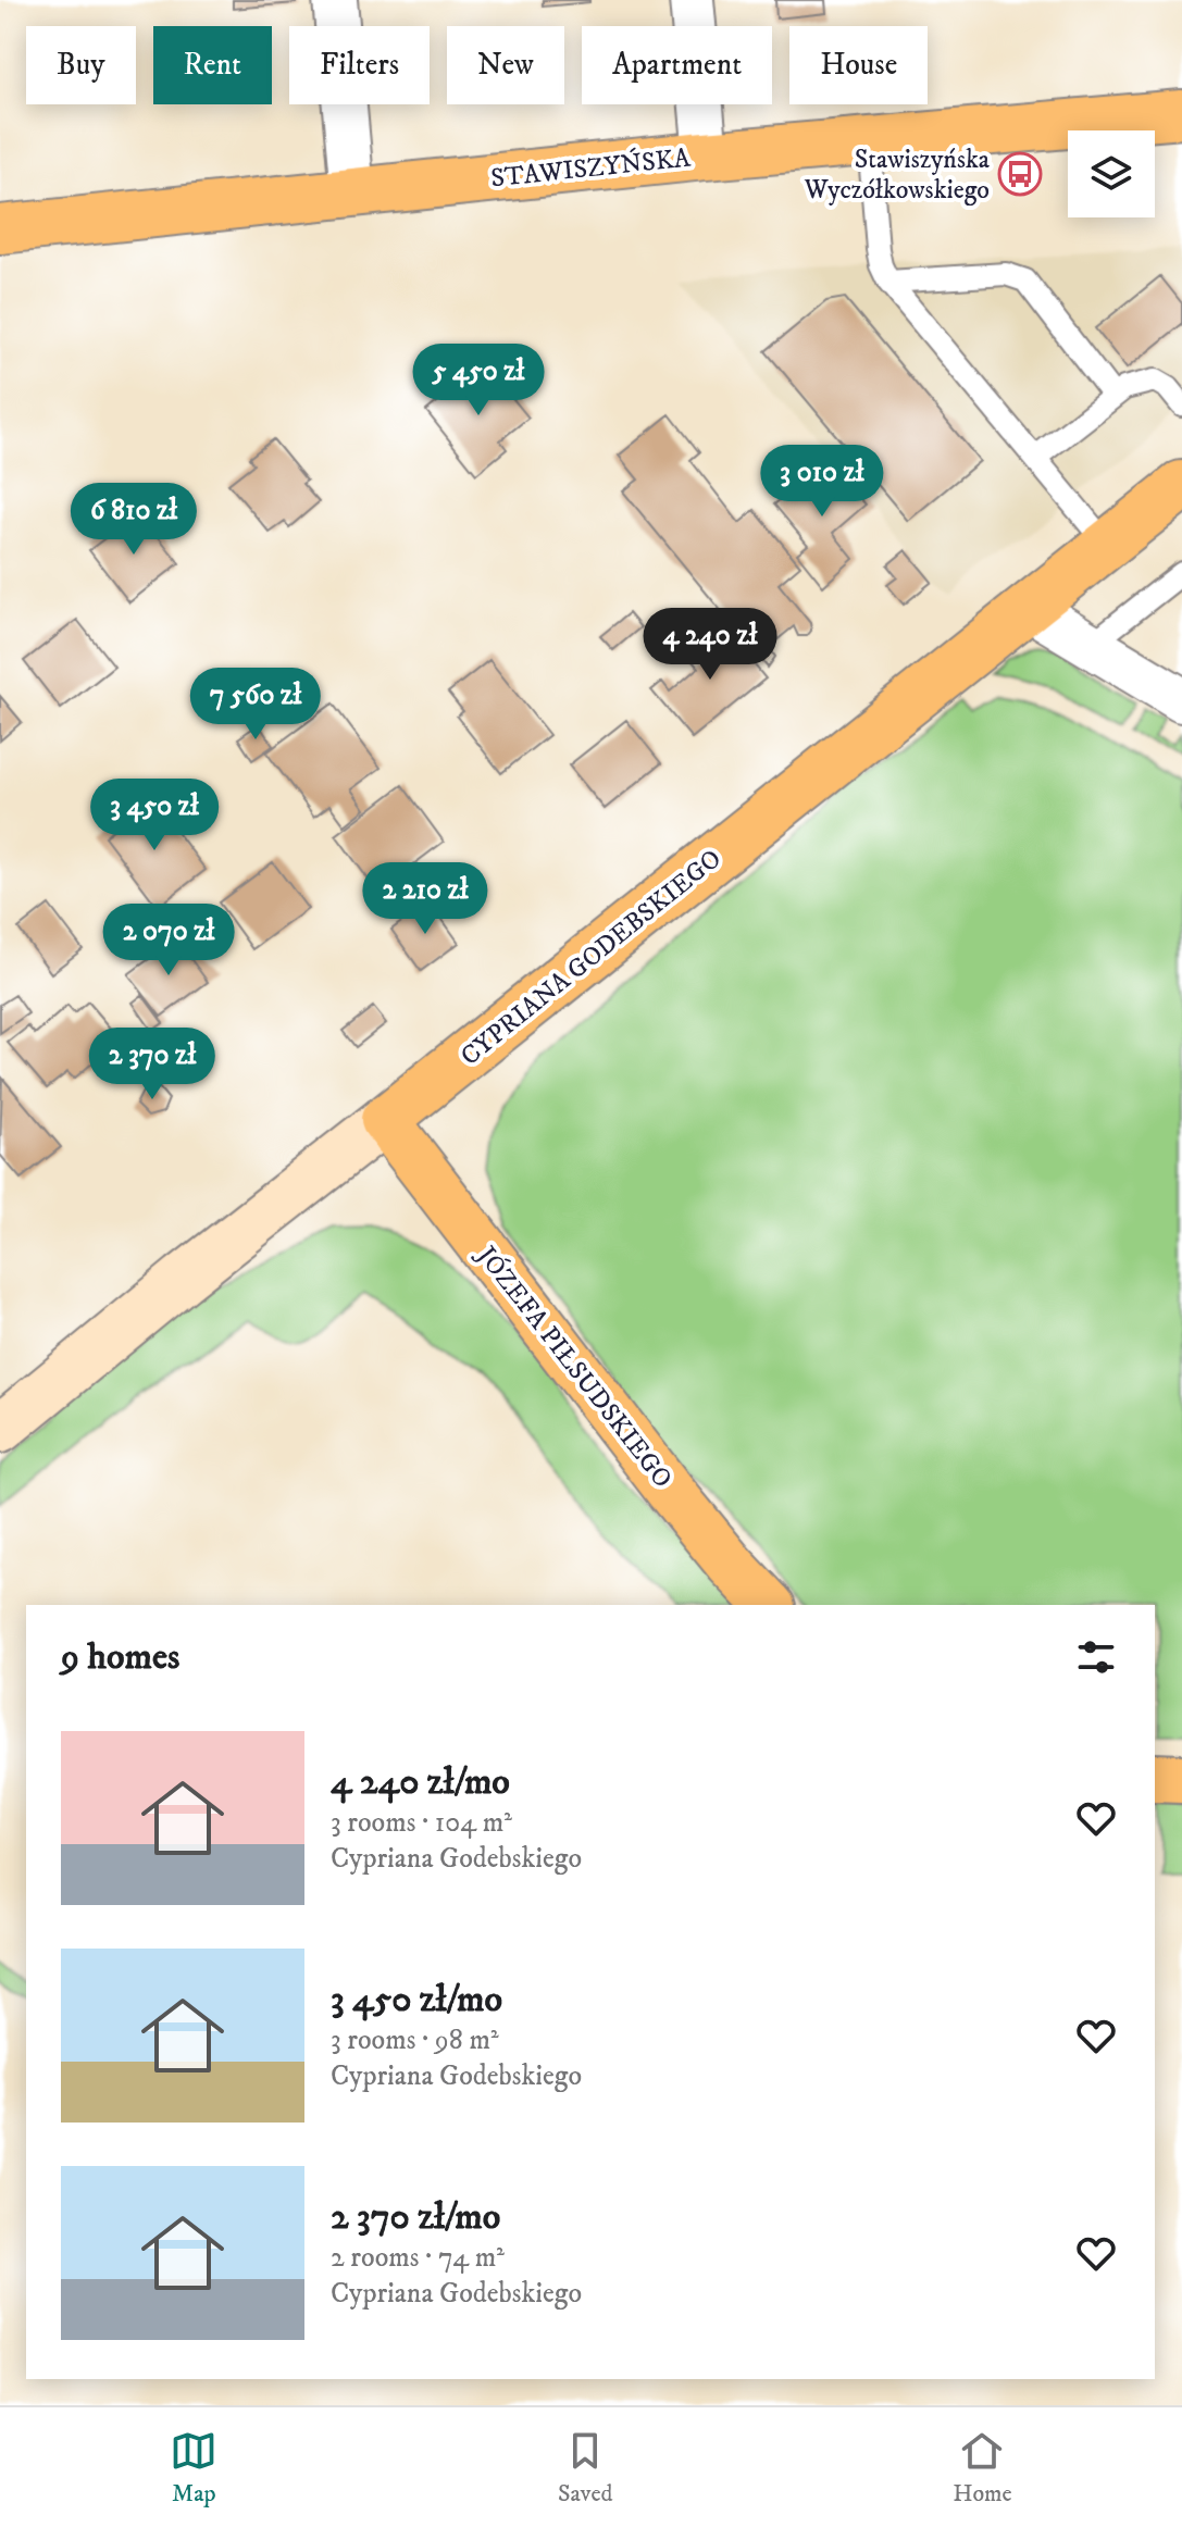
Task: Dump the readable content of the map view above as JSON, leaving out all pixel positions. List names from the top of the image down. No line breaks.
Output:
{"streets":{"main road":["STAWISZYŃSKA","CYPRIANA GODEBSKIEGO","JÓZEFA PIŁSUDSKIEGO"]},"crossings":[["CYPRIANA GODEBSKIEGO","JÓZEFA PIŁSUDSKIEGO"]],"places":{"bus stop":["Stawiszyńska Wyczółkowskiego"]},"page":{"chip":["Buy","Rent","Filters","New","Apartment","House"],"price":["5 450 zł","3 010 zł","6 810 zł","4 240 zł","7 560 zł","3 450 zł","2 210 zł","2 070 zł","2 370 zł"],"heading":"9 homes","list":[{"name":"4 240 zł/mo","note":"3 rooms · 104 m² · Cypriana Godebskiego"},{"name":"3 450 zł/mo","note":"3 rooms · 98 m² · Cypriana Godebskiego"},{"name":"2 370 zł/mo","note":"2 rooms · 74 m² · Cypriana Godebskiego"}],"tabs":["Map","Saved","Home"]}}
